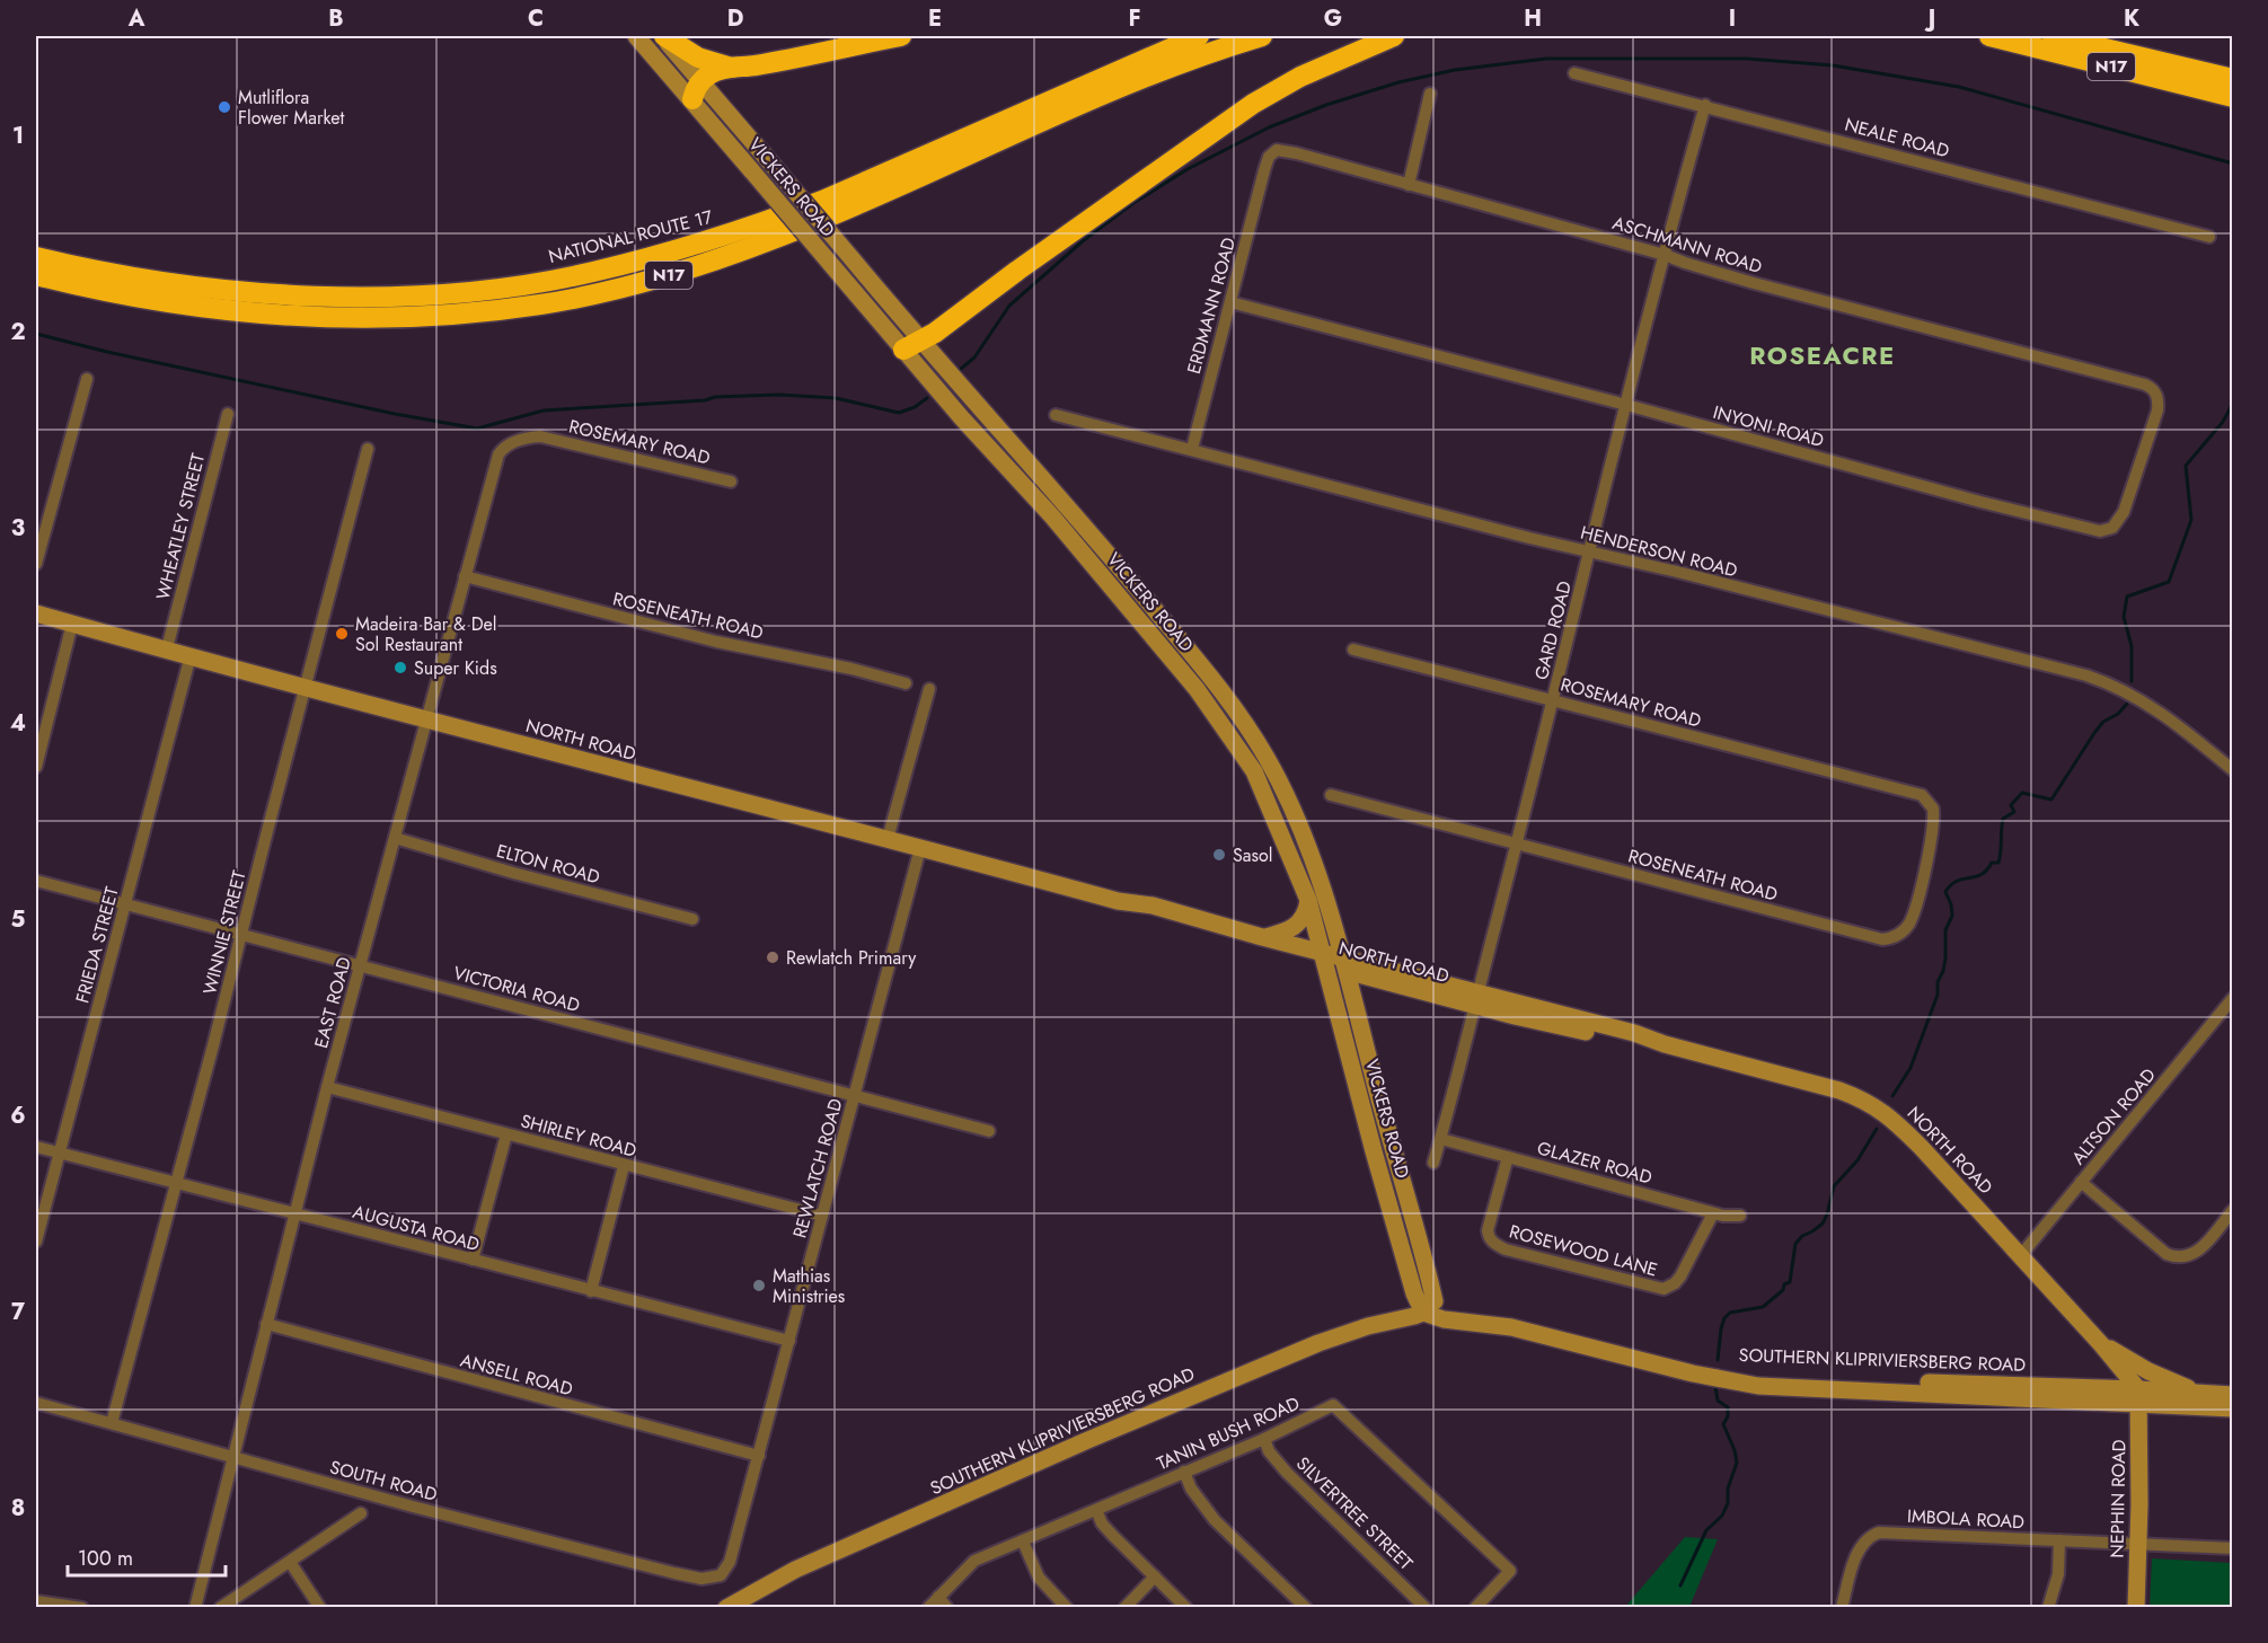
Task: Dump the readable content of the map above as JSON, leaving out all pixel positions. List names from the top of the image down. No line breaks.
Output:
{"streets":{"highway":["N17","NATIONAL ROUTE 17"],"main road":["VICKERS ROAD","NORTH ROAD","SOUTHERN KLIPRIVIERSBERG ROAD","NEPHIN ROAD"],"street":["NEALE ROAD","ASCHMANN ROAD","ERDMANN ROAD","INYONI ROAD","ROSEMARY ROAD","WHEATLEY STREET","HENDERSON ROAD","ROSENEATH ROAD","GARD ROAD","ELTON ROAD","WINNIE STREET","FRIEDA STREET","VICTORIA ROAD","EAST ROAD","ALTSON ROAD","SHIRLEY ROAD","GLAZER ROAD","REWLATCH ROAD","AUGUSTA ROAD","ROSEWOOD LANE","ANSELL ROAD","TANIN BUSH ROAD","SOUTH ROAD","SILVERTREE STREET","IMBOLA ROAD"]},"crossings":[["NEALE ROAD","GARD ROAD"],["VICKERS ROAD","NORTH ROAD"],["VICKERS ROAD","SOUTHERN KLIPRIVIERSBERG ROAD"],["ASCHMANN ROAD","ERDMANN ROAD"],["ASCHMANN ROAD","INYONI ROAD"],["ASCHMANN ROAD","GARD ROAD"],["ERDMANN ROAD","INYONI ROAD"],["ERDMANN ROAD","HENDERSON ROAD"],["INYONI ROAD","GARD ROAD"],["ROSEMARY ROAD","ROSENEATH ROAD"],["ROSEMARY ROAD","GARD ROAD"],["ROSEMARY ROAD","EAST ROAD"],["WHEATLEY STREET","NORTH ROAD"],["HENDERSON ROAD","GARD ROAD"],["ROSENEATH ROAD","GARD ROAD"],["ROSENEATH ROAD","EAST ROAD"],["GARD ROAD","NORTH ROAD"],["GARD ROAD","GLAZER ROAD"],["NORTH ROAD","WINNIE STREET"],["NORTH ROAD","FRIEDA STREET"],["NORTH ROAD","EAST ROAD"],["NORTH ROAD","ALTSON ROAD"],["NORTH ROAD","REWLATCH ROAD"],["NORTH ROAD","SOUTHERN KLIPRIVIERSBERG ROAD"],["NORTH ROAD","NEPHIN ROAD"],["ELTON ROAD","EAST ROAD"],["WINNIE STREET","VICTORIA ROAD"],["WINNIE STREET","AUGUSTA ROAD"],["WINNIE STREET","SOUTH ROAD"],["FRIEDA STREET","VICTORIA ROAD"],["FRIEDA STREET","AUGUSTA ROAD"],["VICTORIA ROAD","EAST ROAD"],["VICTORIA ROAD","REWLATCH ROAD"],["EAST ROAD","SHIRLEY ROAD"],["EAST ROAD","AUGUSTA ROAD"],["EAST ROAD","ANSELL ROAD"],["EAST ROAD","SOUTH ROAD"],["SHIRLEY ROAD","REWLATCH ROAD"],["GLAZER ROAD","ROSEWOOD LANE"],["REWLATCH ROAD","AUGUSTA ROAD"],["REWLATCH ROAD","ANSELL ROAD"],["REWLATCH ROAD","SOUTH ROAD"],["SOUTHERN KLIPRIVIERSBERG ROAD","NEPHIN ROAD"],["TANIN BUSH ROAD","SILVERTREE STREET"],["NEPHIN ROAD","IMBOLA ROAD"]],"districts":["ROSEACRE"],"places":["Mutliflora Flower Market","Madeira Bar & Del Sol Restaurant","Super Kids","Sasol","Rewlatch Primary","Mathias Ministries"],"scale_bar":"100 m","grid":{"columns":["A","B","C","D","E","F","G","H","I","J","K"],"rows":["1","2","3","4","5","6","7","8"]}}
